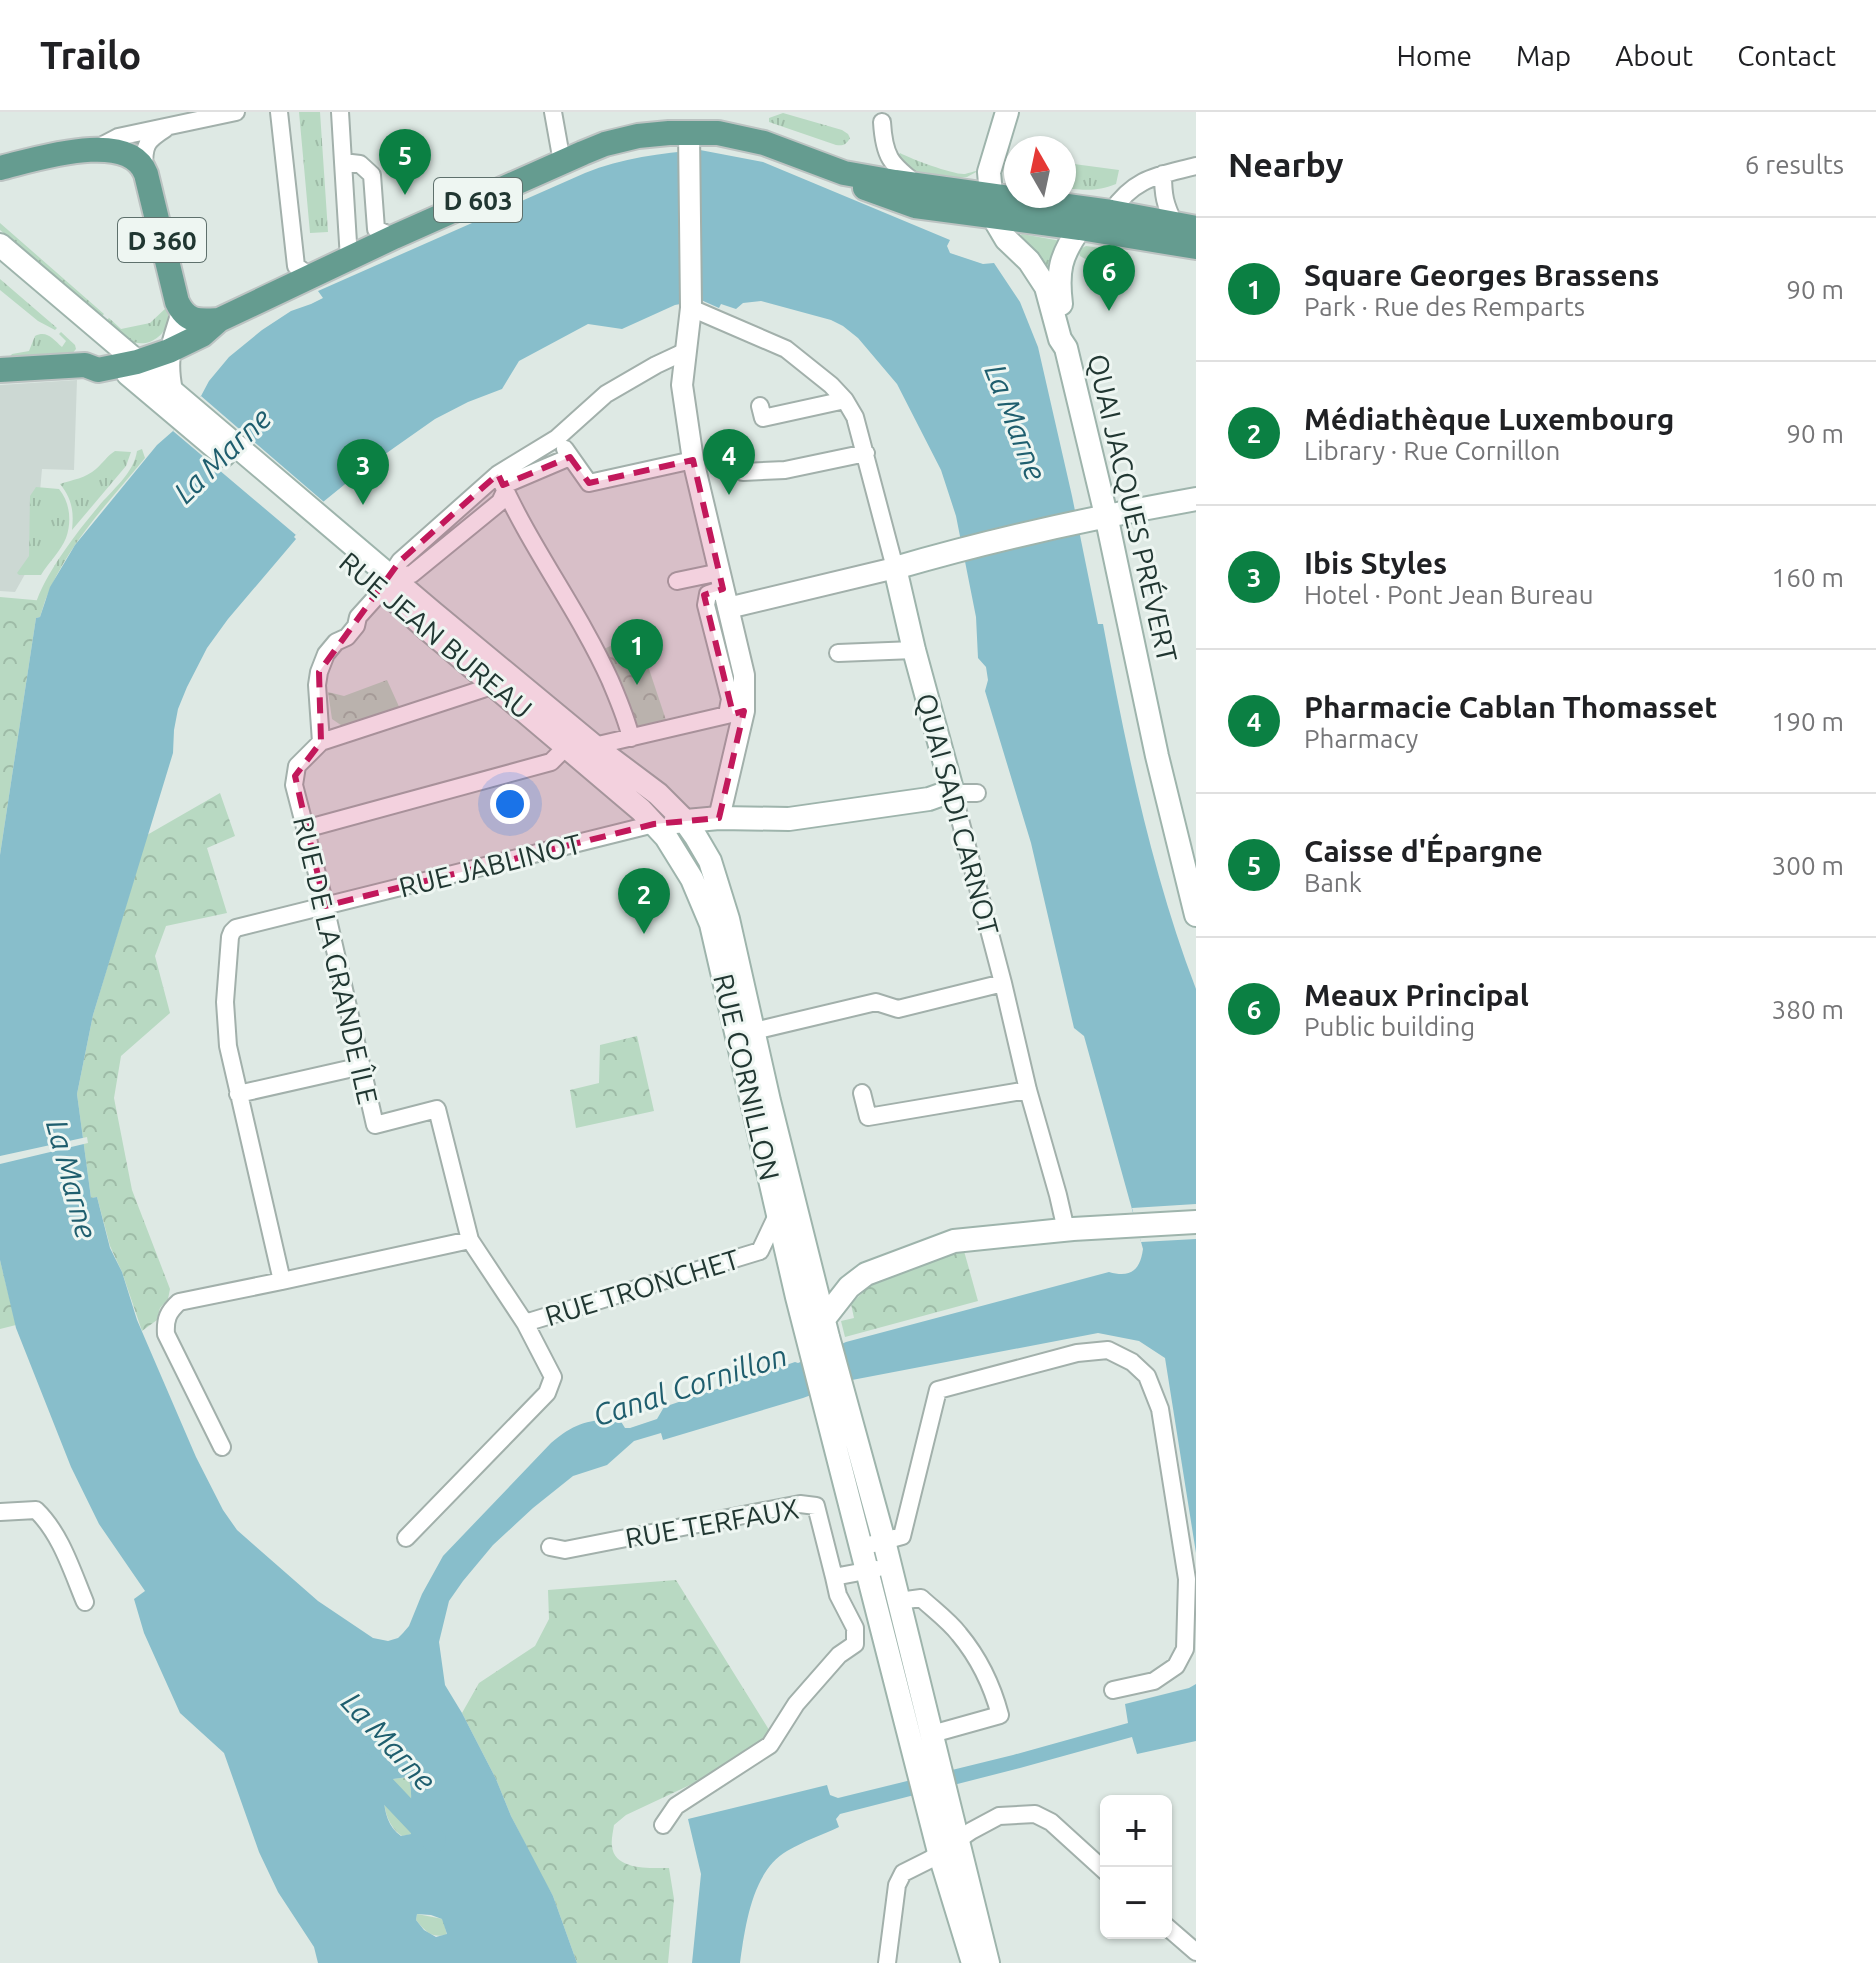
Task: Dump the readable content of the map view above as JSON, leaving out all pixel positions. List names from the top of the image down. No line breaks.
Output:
{"streets":{"main road":["D 603","D 360","QUAI JACQUES PRÉVERT","RUE JEAN BUREAU","QUAI SADI CARNOT","RUE CORNILLON"],"street":["RUE JABLINOT","RUE DE LA GRANDE ÎLE","RUE TRONCHET","RUE TERFAUX"]},"crossings":[["D 603","QUAI JACQUES PRÉVERT"],["D 603","RUE JEAN BUREAU"],["RUE JEAN BUREAU","RUE JABLINOT"],["RUE JEAN BUREAU","RUE CORNILLON"],["RUE JABLINOT","RUE DE LA GRANDE ÎLE"],["RUE JABLINOT","RUE CORNILLON"],["RUE DE LA GRANDE ÎLE","RUE TRONCHET"]],"water":["La Marne","Canal Cornillon"],"north":"top","page":{"header":"Trailo","nav":["Home","Map","About","Contact"],"heading":["Nearby","6 results"],"pins":["5","6","4","3","1","2"],"list":[{"mark":"1","name":"Square Georges Brassens","note":"Park · Rue des Remparts","value":"90 m"},{"mark":"2","name":"Médiathèque Luxembourg","note":"Library · Rue Cornillon","value":"90 m"},{"mark":"3","name":"Ibis Styles","note":"Hotel · Pont Jean Bureau","value":"160 m"},{"mark":"4","name":"Pharmacie Cablan Thomasset","note":"Pharmacy","value":"190 m"},{"mark":"5","name":"Caisse d'Épargne","note":"Bank","value":"300 m"},{"mark":"6","name":"Meaux Principal","note":"Public building","value":"380 m"}],"map_buttons":["+","−"]}}
